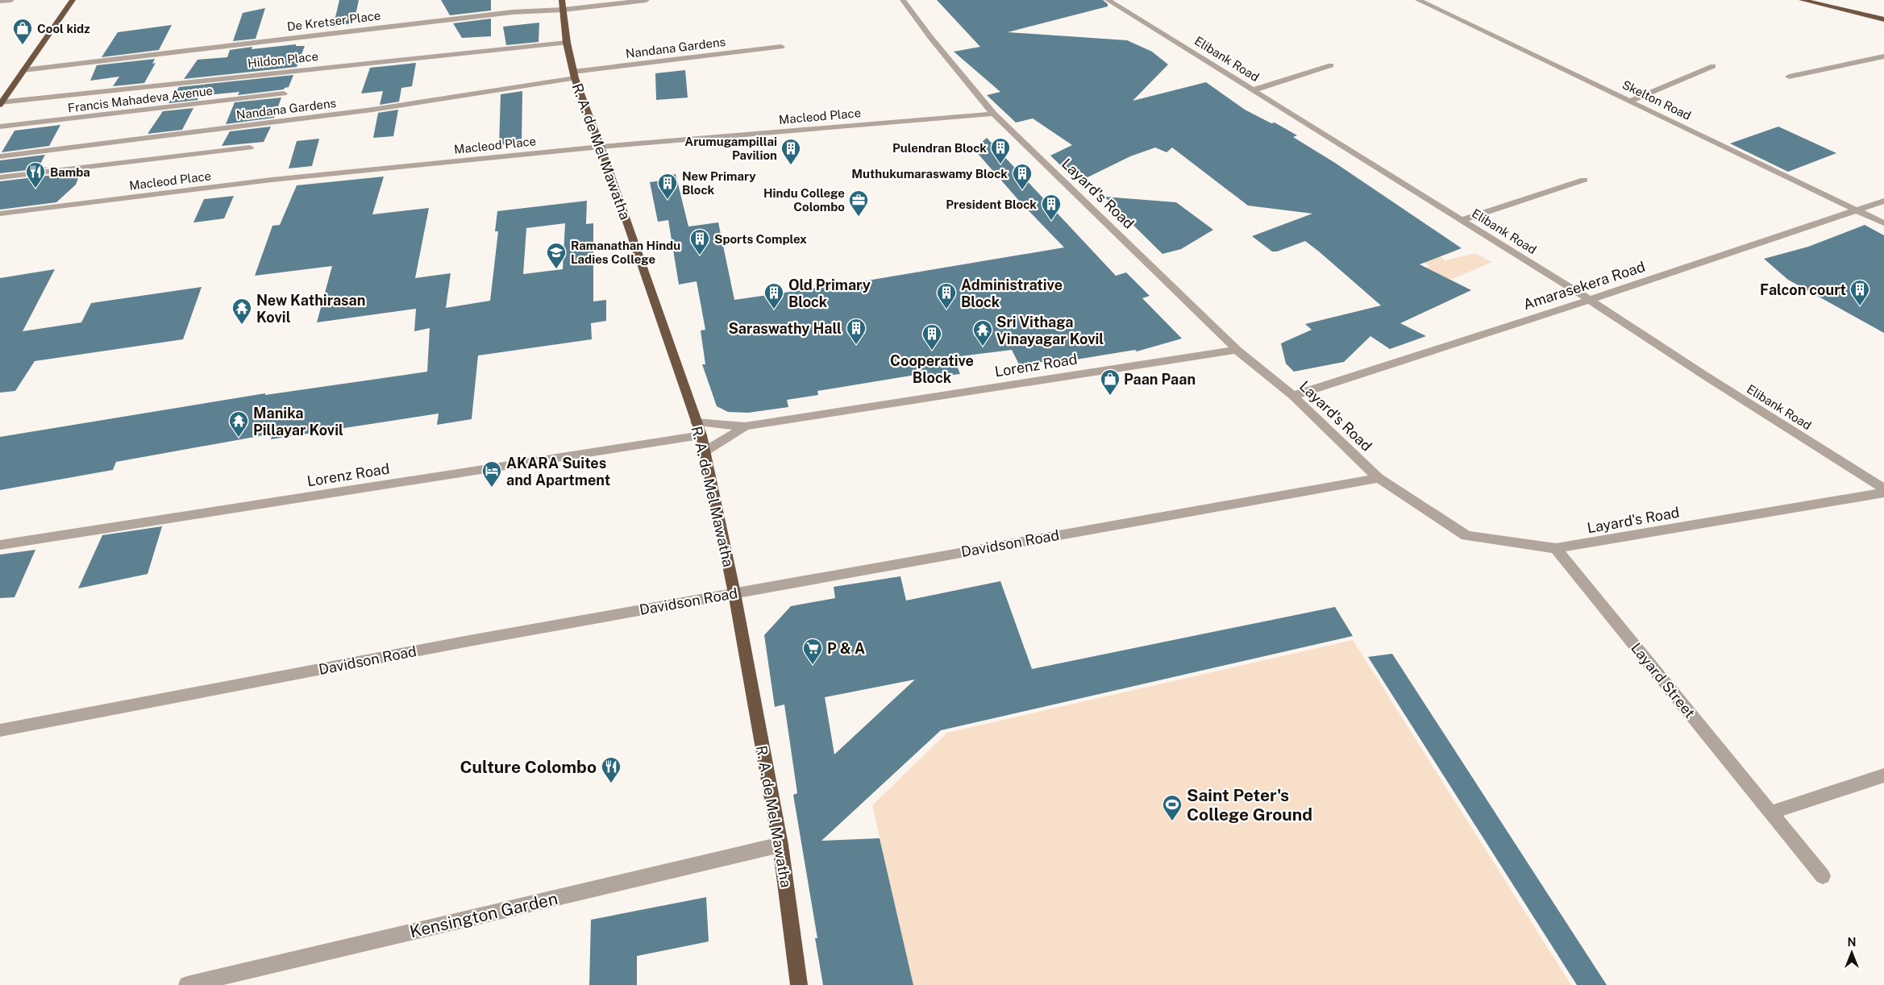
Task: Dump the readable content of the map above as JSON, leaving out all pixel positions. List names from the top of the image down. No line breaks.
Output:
{"streets":{"highway":["R. A. de Mel Mawatha"],"street":["De Kretser Place","Nandana Gardens","Elibank Road","Hildon Place","Francis Mahadeva Avenue","Skelton Road","Macleod Place","Layard's Road","Amarasekera Road","Lorenz Road","Davidson Road","Layard Street","Kensington Garden"]},"crossings":[["De Kretser Place","R. A. de Mel Mawatha"],["Nandana Gardens","R. A. de Mel Mawatha"],["Elibank Road","Amarasekera Road"],["Hildon Place","R. A. de Mel Mawatha"],["Skelton Road","Amarasekera Road"],["Macleod Place","R. A. de Mel Mawatha"],["Macleod Place","Layard's Road"],["R. A. de Mel Mawatha","Lorenz Road"],["R. A. de Mel Mawatha","Davidson Road"],["R. A. de Mel Mawatha","Kensington Garden"],["Layard's Road","Amarasekera Road"],["Layard's Road","Lorenz Road"],["Layard's Road","Davidson Road"],["Layard's Road","Layard Street"]],"places":{"shop":["Cool kidz","Paan Paan"],"building":["Pulendran Block","Arumugampillai Pavilion","Muthukumaraswamy Block","New Primary Block","President Block","Sports Complex","Falcon court","Old Primary Block","Administrative Block","Saraswathy Hall","Cooperative Block"],"restaurant":["Bamba","Culture Colombo"],"office":["Hindu College Colombo"],"school or university":["Ramanathan Hindu Ladies College"],"temple":["New Kathirasan Kovil","Sri Vithaga Vinayagar Kovil","Manika Pillayar Kovil"],"hotel":["AKARA Suites and Apartment"],"supermarket":["P & A"],"sports":["Saint Peter's College Ground"]},"north":"top"}
